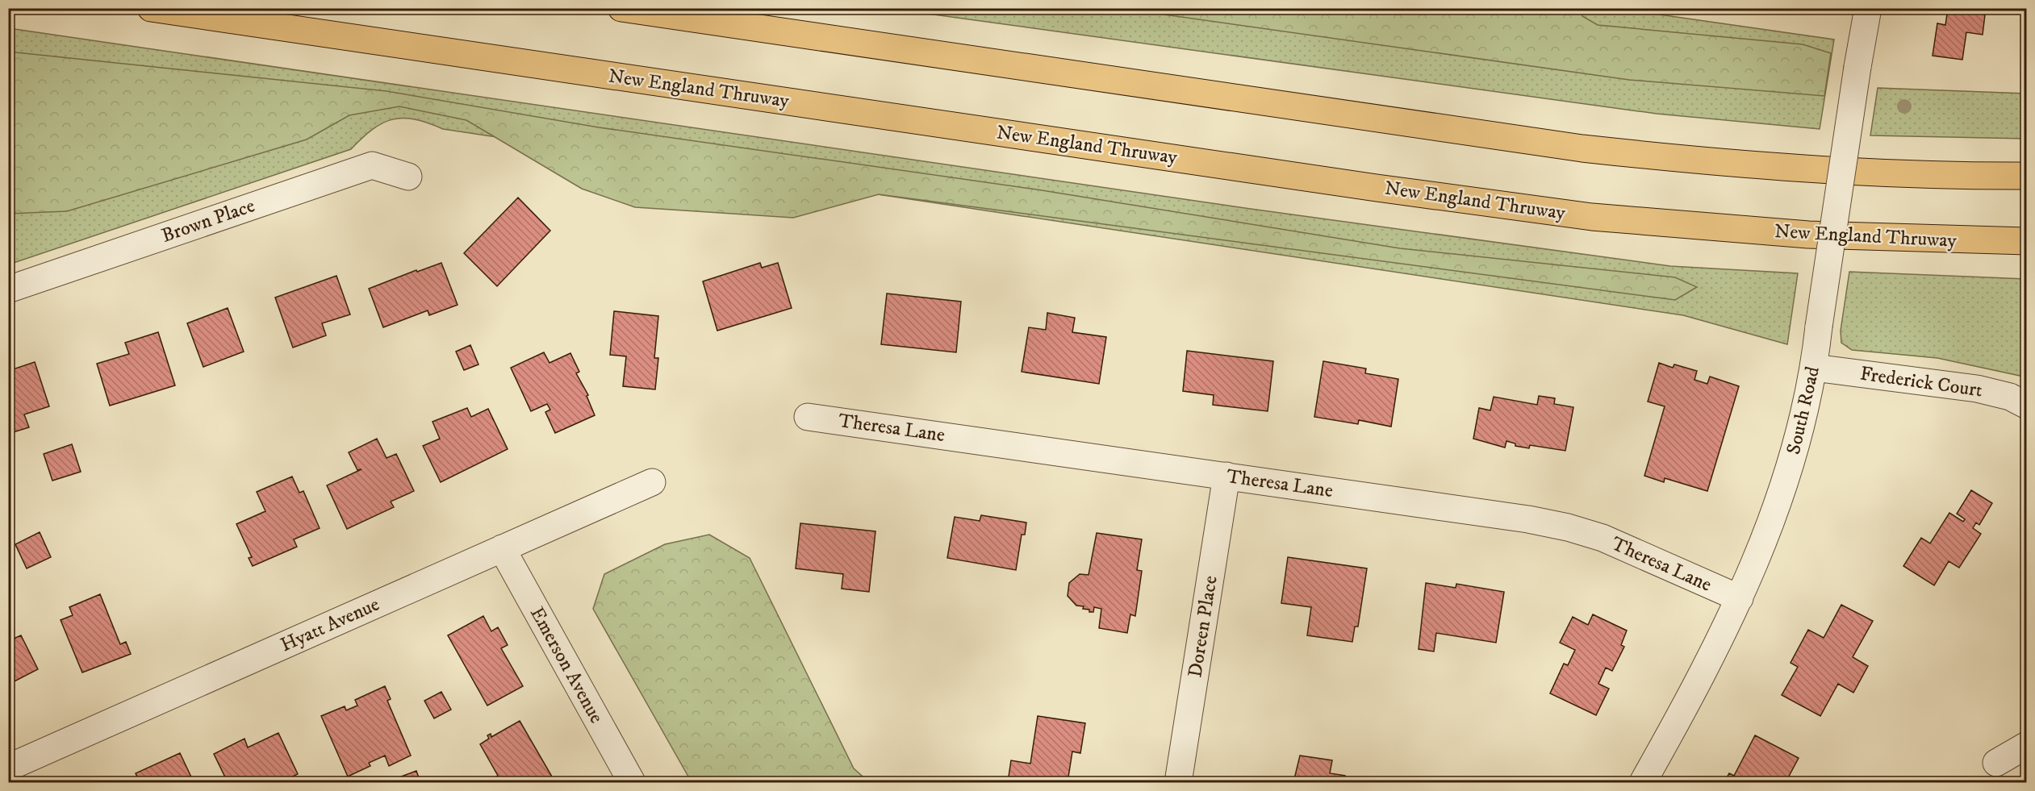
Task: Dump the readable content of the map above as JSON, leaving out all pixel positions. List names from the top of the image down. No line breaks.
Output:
{"streets":{"highway":["New England Thruway"],"street":["Brown Place","Frederick Court","South Road","Theresa Lane","Hyatt Avenue","Doreen Place","Emerson Avenue"]},"crossings":[["Frederick Court","South Road"],["South Road","Theresa Lane"],["Theresa Lane","Doreen Place"],["Hyatt Avenue","Emerson Avenue"]]}
